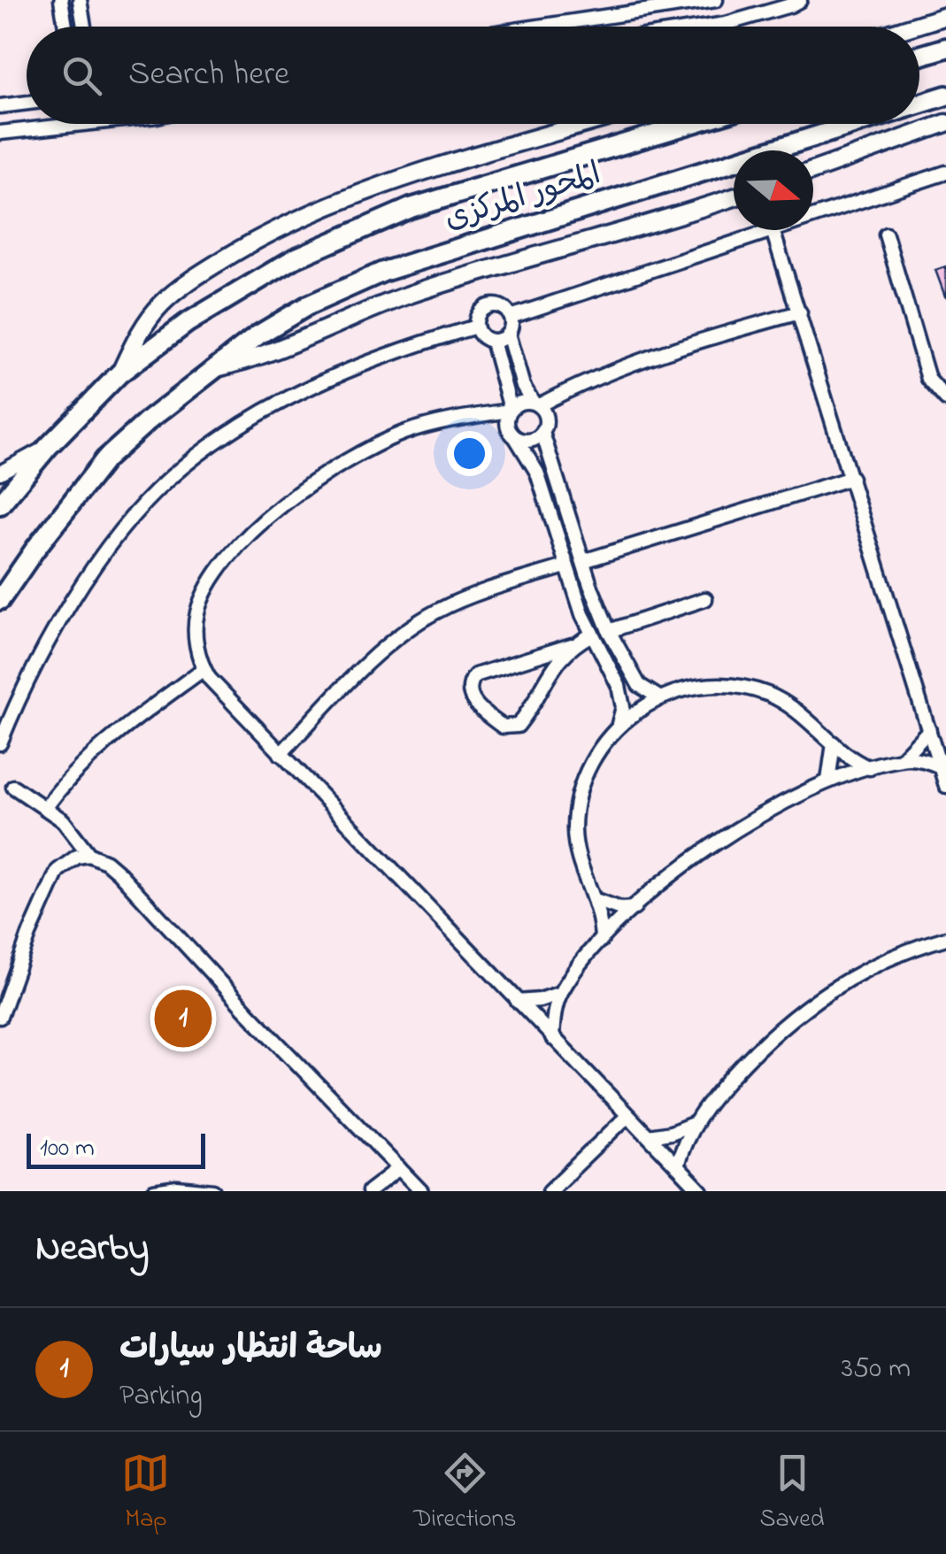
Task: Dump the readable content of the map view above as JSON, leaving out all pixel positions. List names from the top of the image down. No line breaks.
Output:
{"streets":{"highway":["المحور المركزى"]},"scale_bar":"100 m","north":"right","page":{"search":"Search here","pins":"1","scale":"100 m","heading":"Nearby","list":[{"mark":"1","name":"ساحة انتظار سيارات","note":"Parking","value":"350 m"}],"nav":["Map","Directions","Saved"]}}
